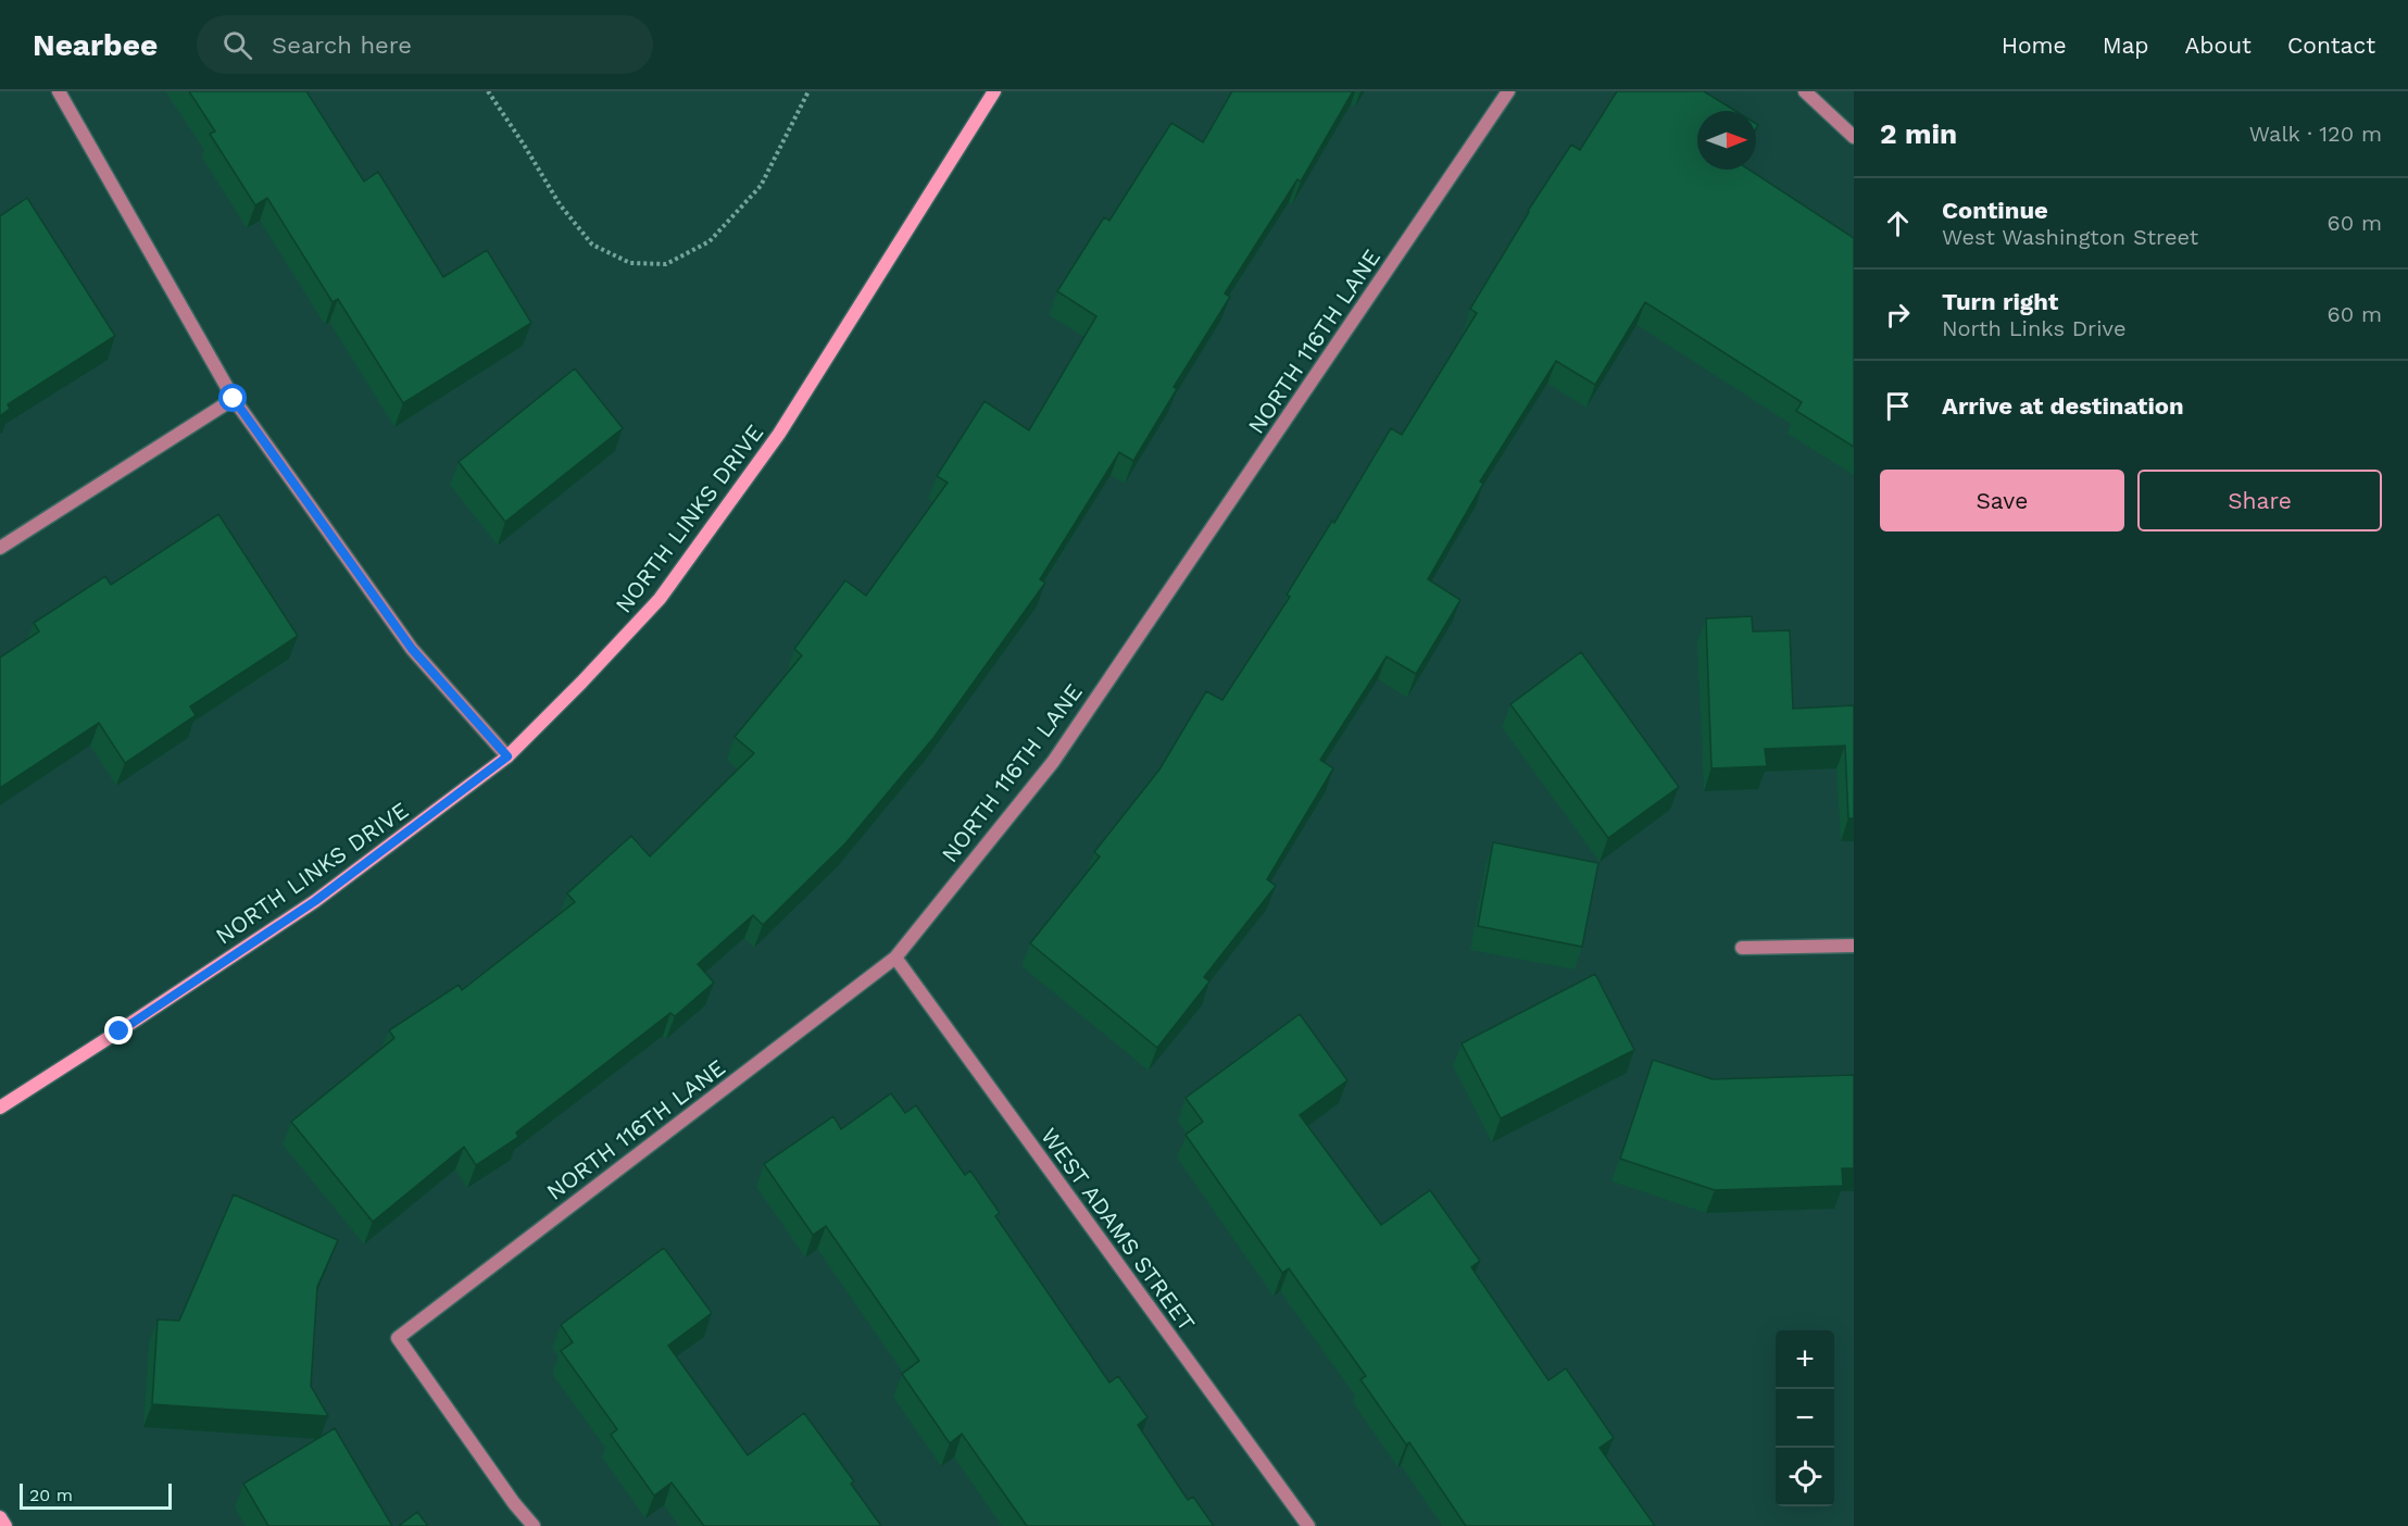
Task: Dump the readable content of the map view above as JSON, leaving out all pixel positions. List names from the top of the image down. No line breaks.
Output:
{"streets":{"street":["NORTH 116TH LANE","NORTH LINKS DRIVE","WEST ADAMS STREET"]},"crossings":[["NORTH 116TH LANE","WEST ADAMS STREET"]],"scale_bar":"20 m","north":"right","page":{"header":"Nearbee","search":"Search here","nav":["Home","Map","About","Contact"],"heading":["2 min","Walk · 120 m"],"list":[["Continue","West Washington Street","60 m"],["Turn right","North Links Drive","60 m"],"Arrive at destination"],"buttons":["Save","Share"],"map_buttons":["+","−"],"scale":"20 m"}}
